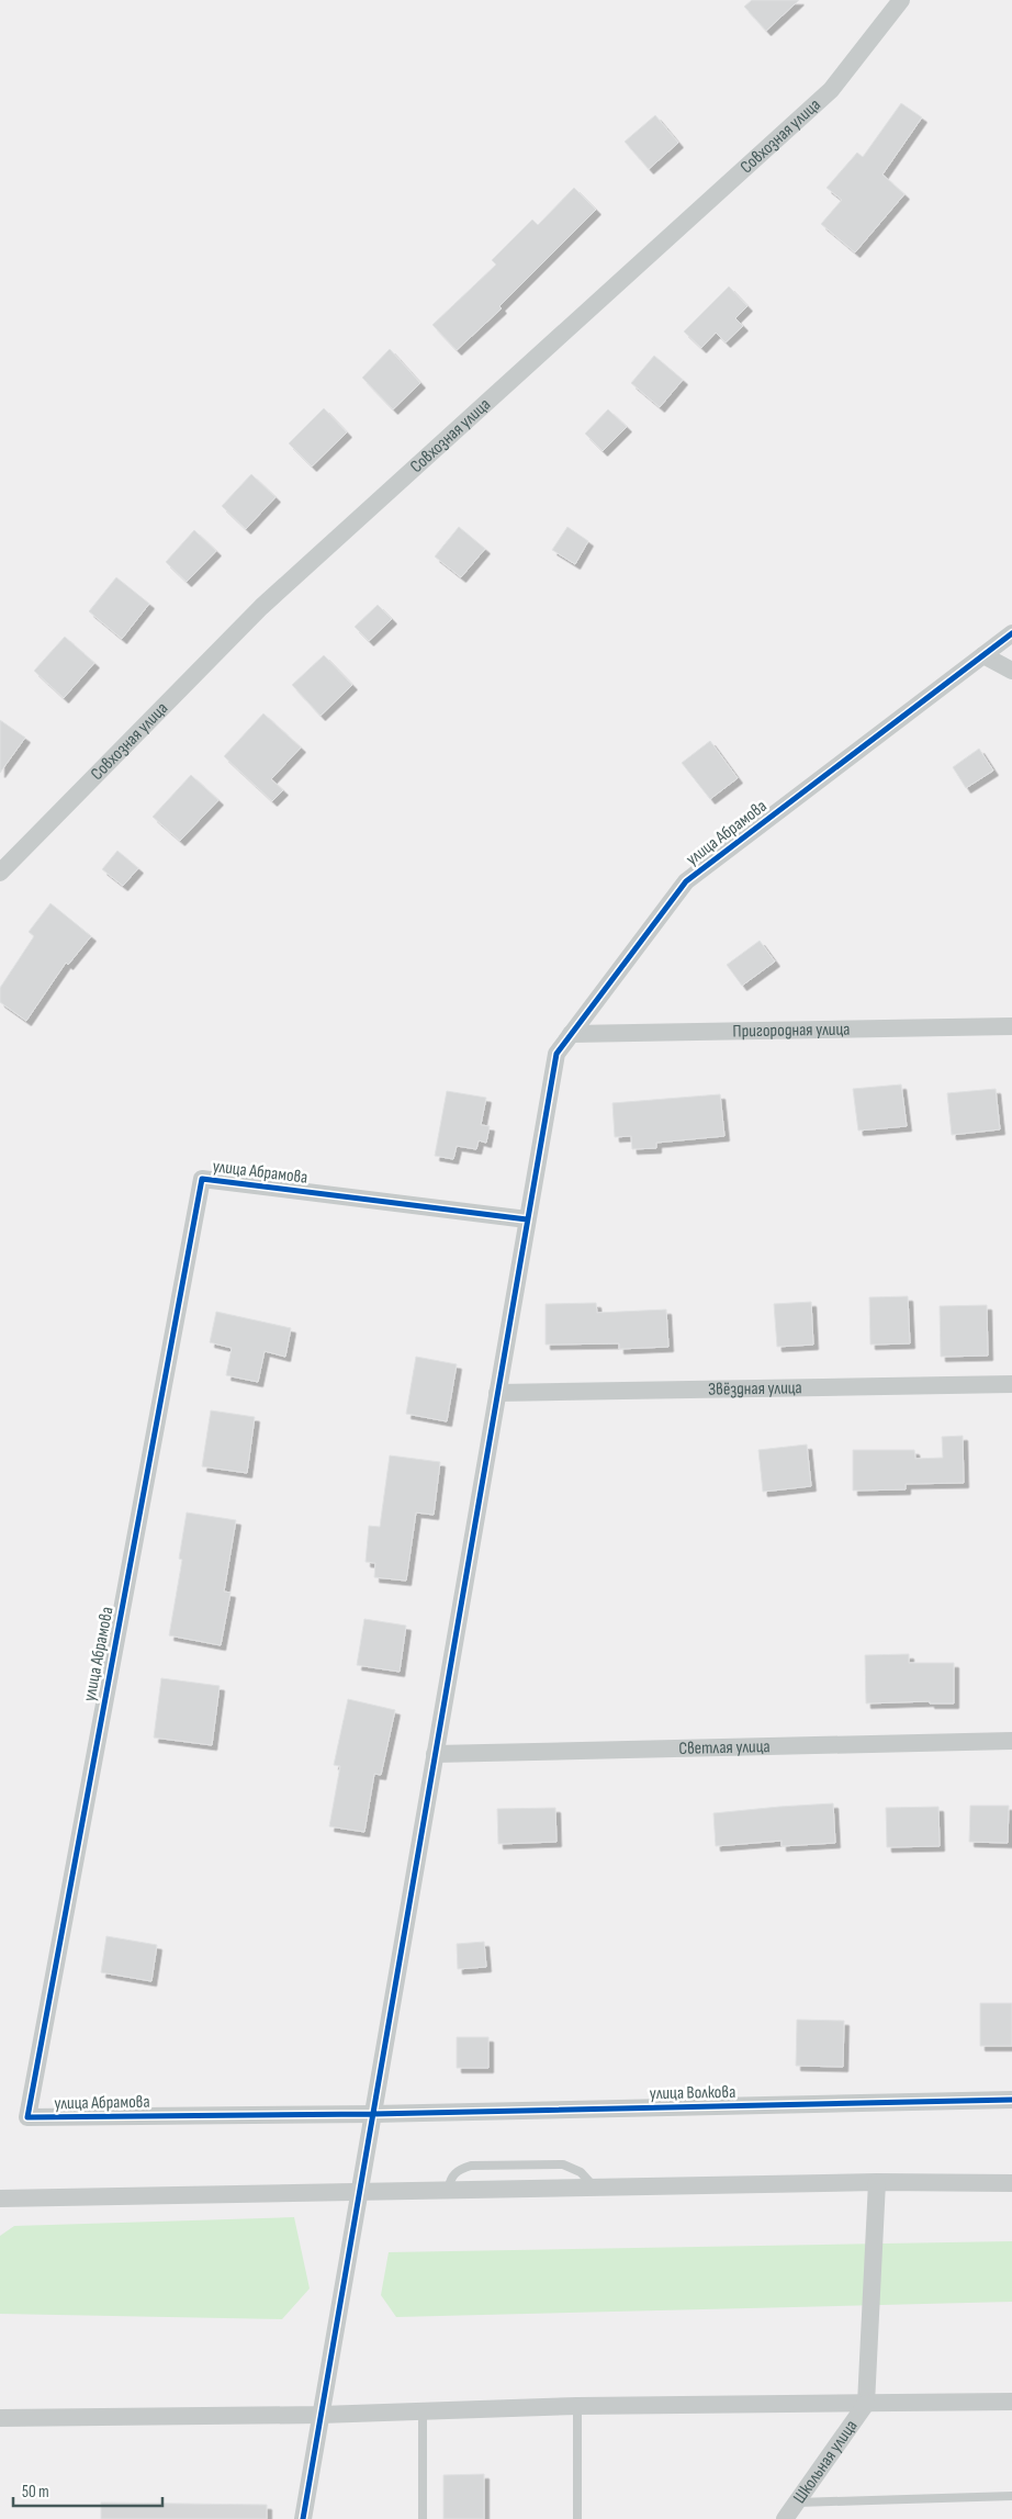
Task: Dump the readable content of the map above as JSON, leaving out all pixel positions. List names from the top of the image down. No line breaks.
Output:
{"streets":{"street":["Совхозная улица","улица Абрамова","Пригородная улица","Звёздная улица","Светлая улица","улица Волкова","Школьная улица"]},"crossings":[["улица Абрамова","Пригородная улица"],["улица Абрамова","Звёздная улица"],["улица Абрамова","Светлая улица"],["улица Абрамова","улица Волкова"]],"scale_bar":"50 m"}
